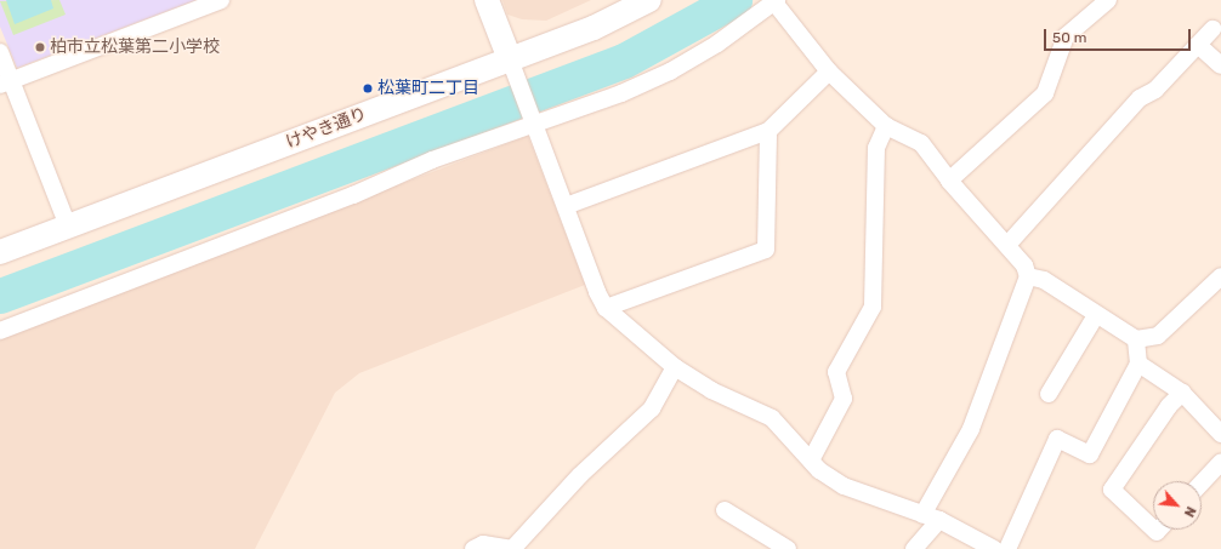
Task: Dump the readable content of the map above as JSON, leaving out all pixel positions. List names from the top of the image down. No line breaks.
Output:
{"streets":{"street":["けやき通り"]},"places":["柏市立松葉第二小学校","松葉町二丁目"],"scale_bar":"50 m","north":"bottom right"}
